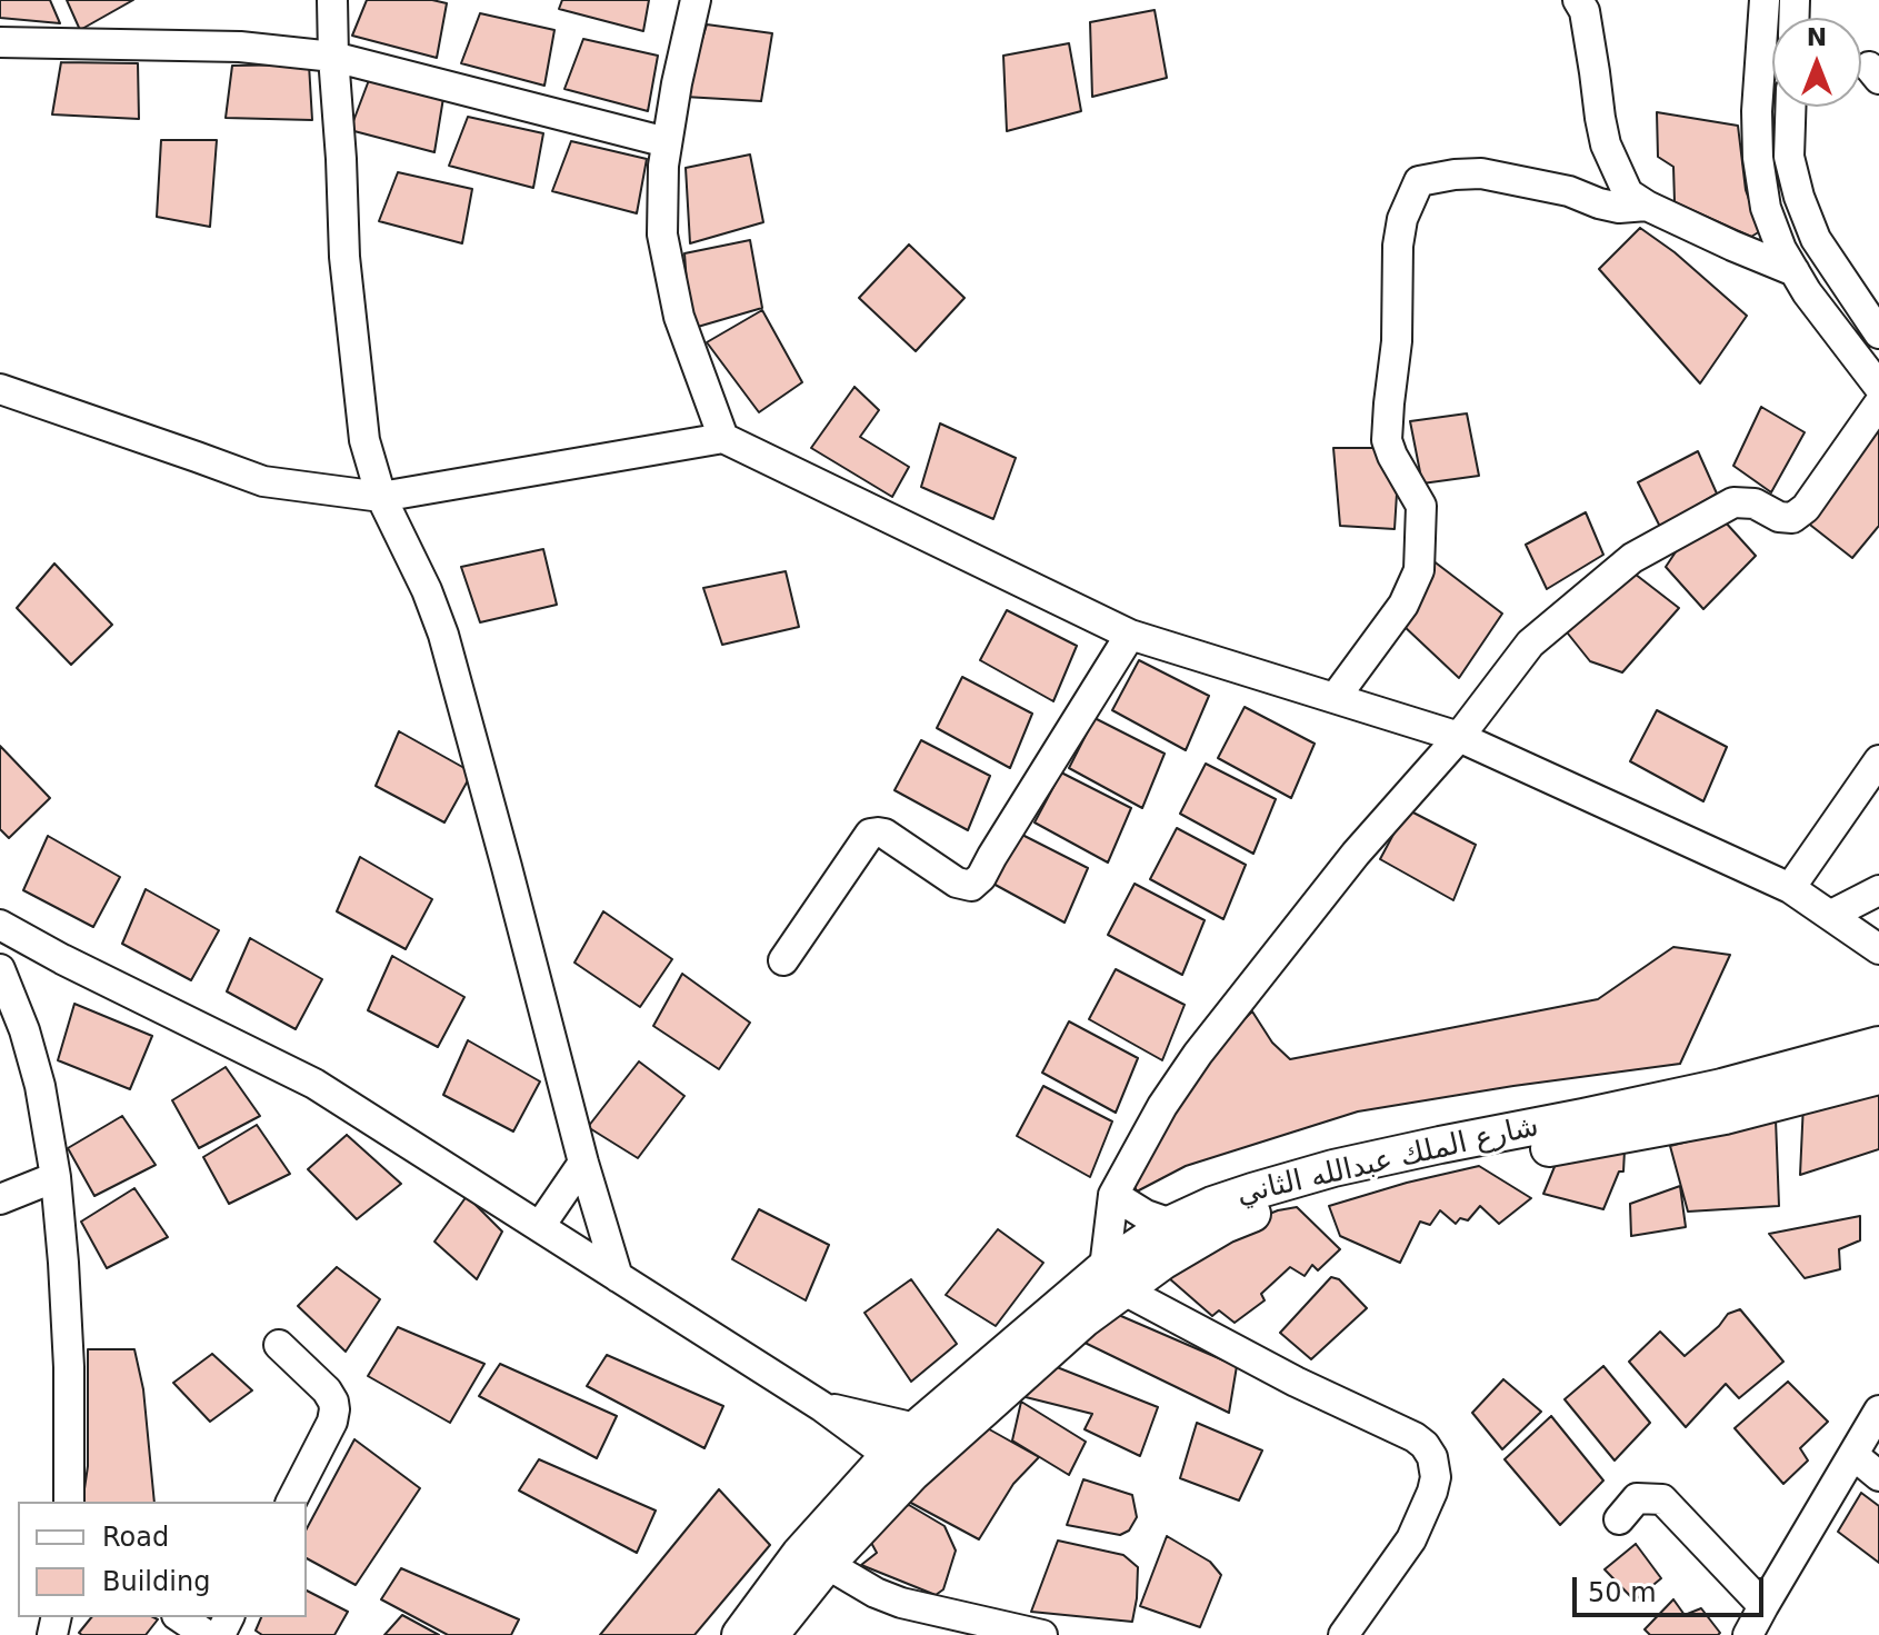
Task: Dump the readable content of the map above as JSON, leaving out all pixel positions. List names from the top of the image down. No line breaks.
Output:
{"streets":{"main road":["شارع الملك عبدالله الثاني"]},"legend":["Road","Building"],"scale_bar":"50 m","north":"top"}
